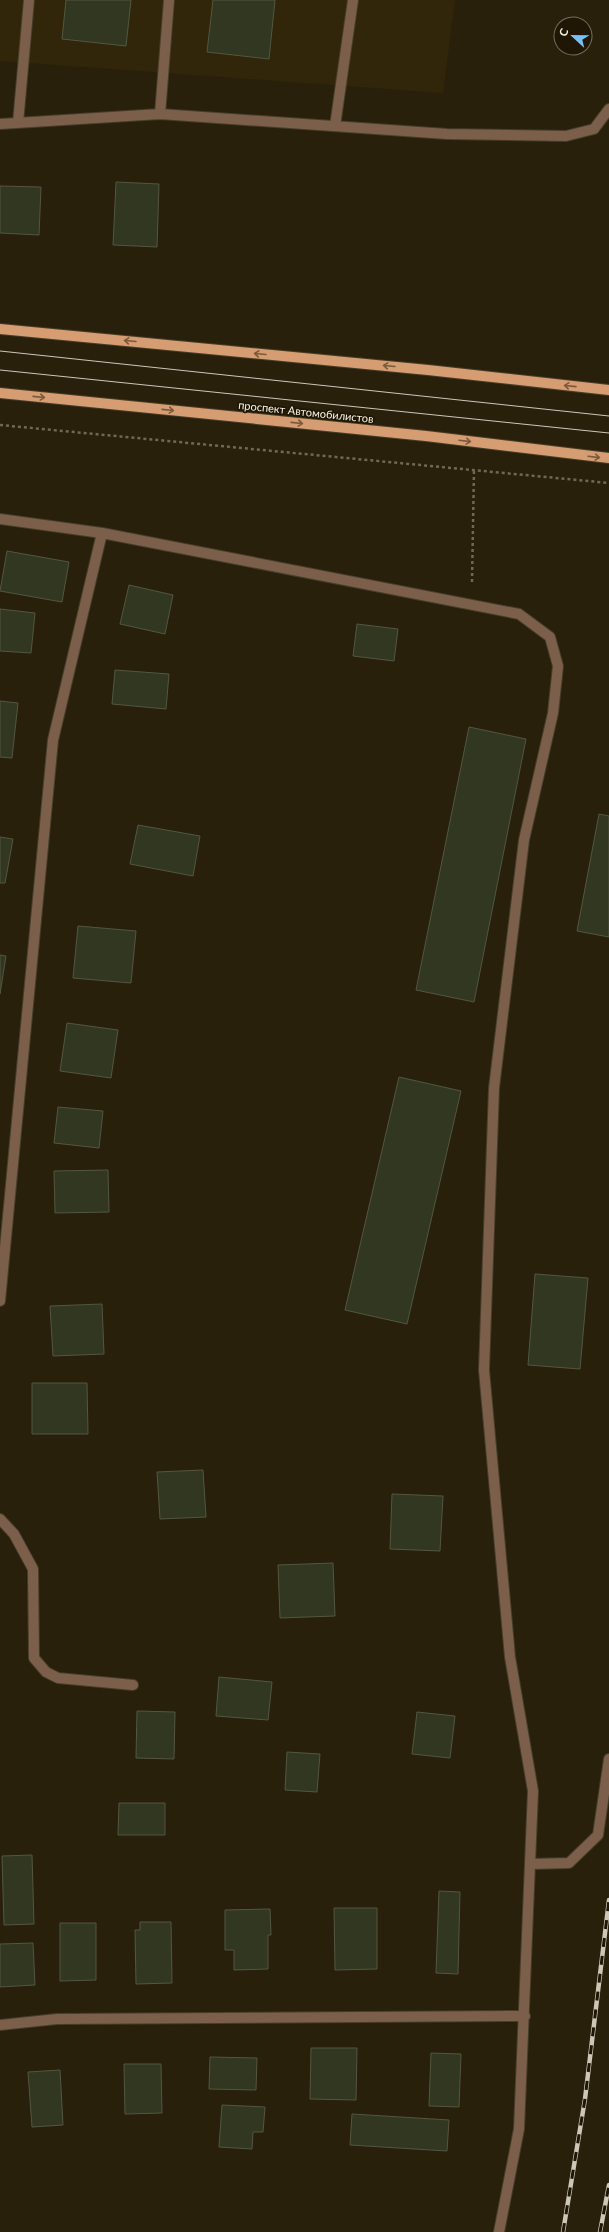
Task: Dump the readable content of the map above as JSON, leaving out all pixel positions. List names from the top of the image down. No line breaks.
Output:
{"streets":{"main road":["проспект Автомобилистов"]},"north":"left"}
